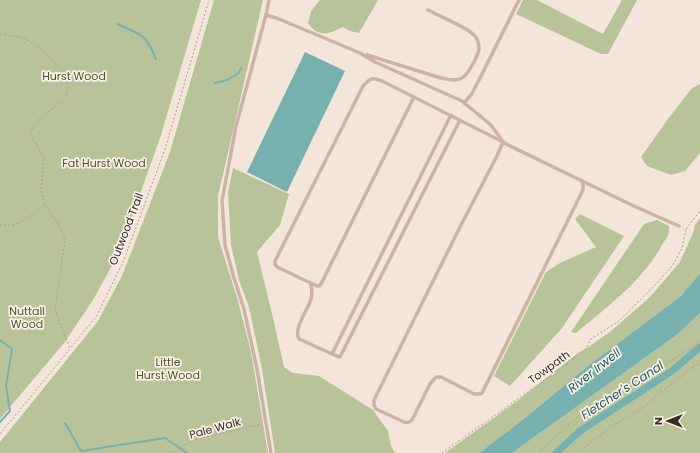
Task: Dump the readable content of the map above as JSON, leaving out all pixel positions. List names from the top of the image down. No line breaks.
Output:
{"streets":{"path":["Outwood Trail","Towpath","Pale Walk"]},"water":["River Irwell","Fletcher's Canal"],"parks":["Hurst Wood","Fat Hurst Wood","Nuttall Wood","Little Hurst Wood"],"north":"left"}
